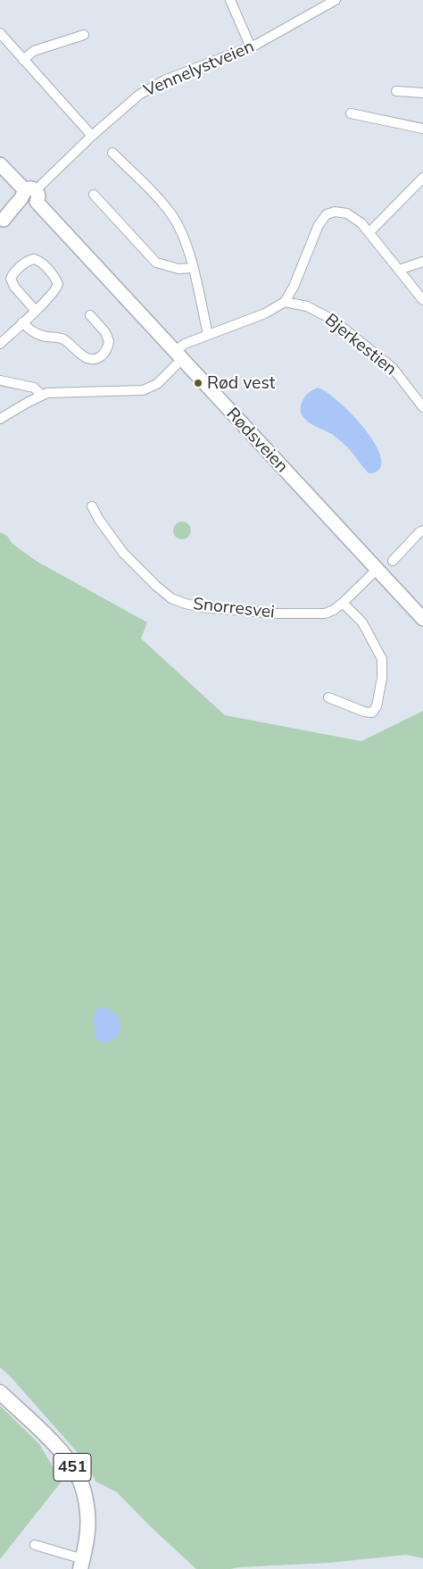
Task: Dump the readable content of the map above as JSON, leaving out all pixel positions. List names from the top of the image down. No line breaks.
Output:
{"streets":{"main road":["451"],"street":["Vennelystveien","Bjerkestien","Rødsveien","Snorresvei"]},"crossings":[["Vennelystveien","Rødsveien"],["Rødsveien","Snorresvei"]],"places":["Rød vest"]}
